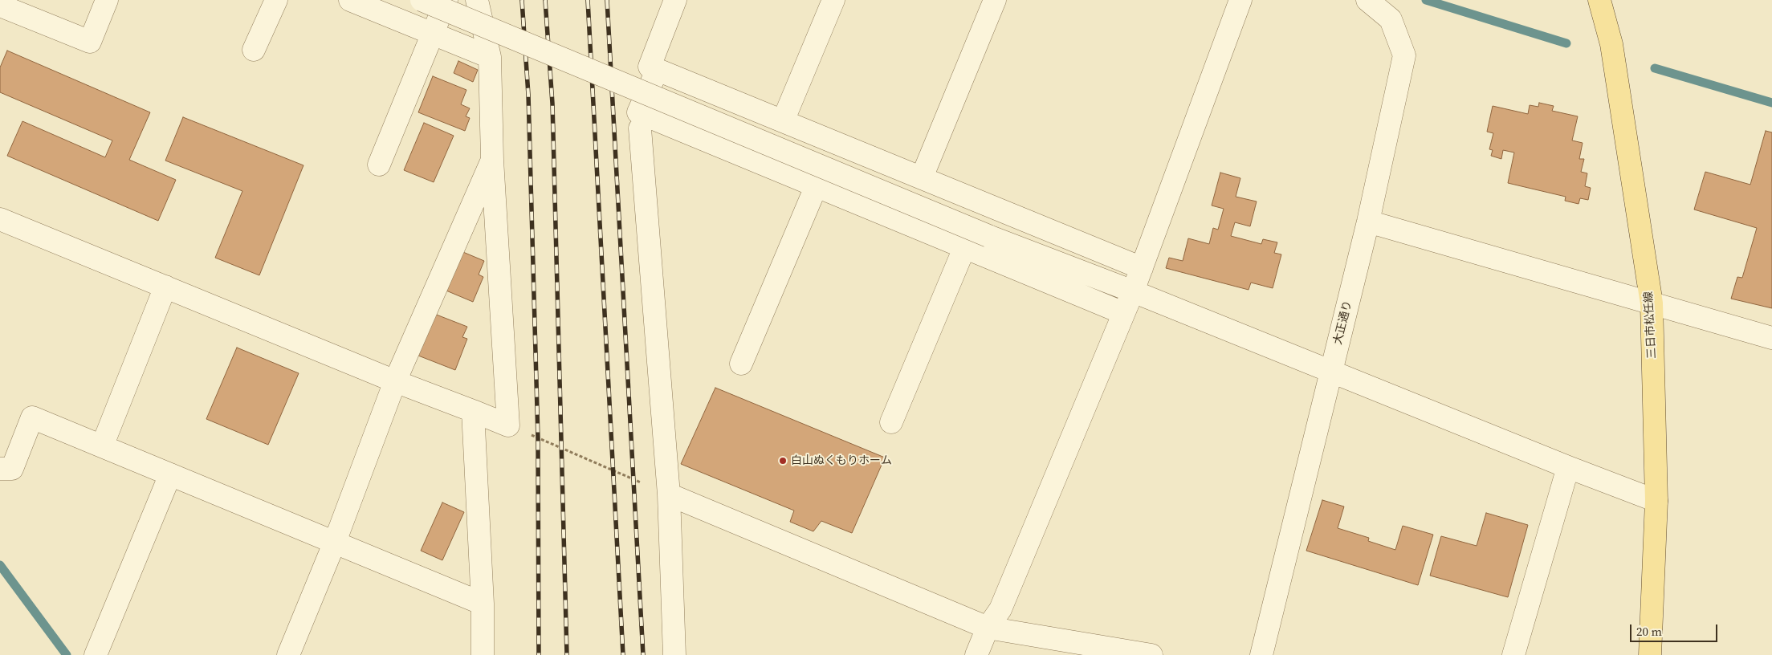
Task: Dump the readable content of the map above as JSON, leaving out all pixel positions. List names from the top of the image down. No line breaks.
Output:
{"streets":{"main road":["三日市松任線"],"street":["大正通り"]},"places":["白山ぬくもりホーム"],"scale_bar":"20 m"}
